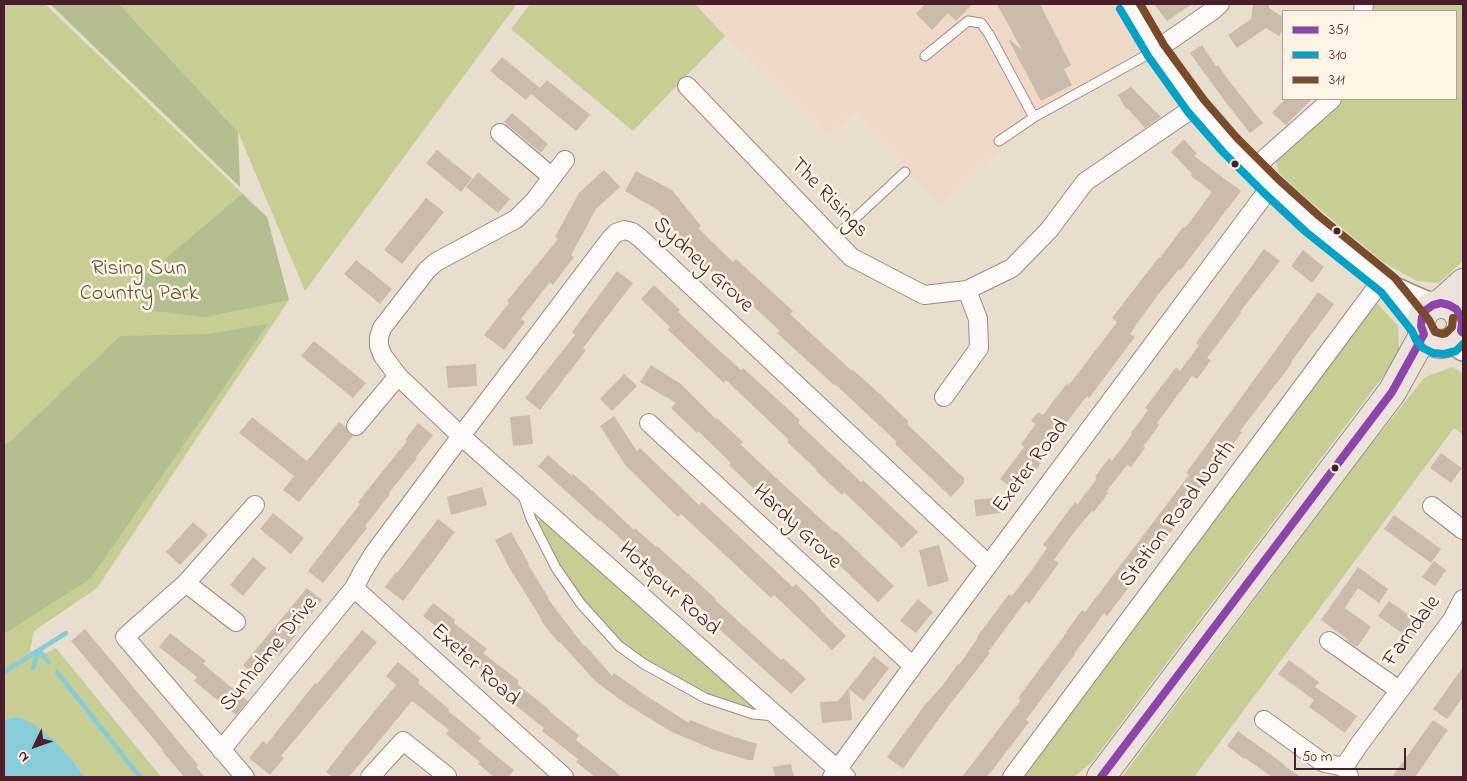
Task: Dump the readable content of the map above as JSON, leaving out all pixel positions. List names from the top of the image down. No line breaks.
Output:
{"streets":{"street":["The Risings","Sydney Grove","Exeter Road","Station Road North","Hardy Grove","Hotspur Road","Farndale","Sunholme Drive"]},"crossings":[["Sydney Grove","Exeter Road"],["Sydney Grove","Hotspur Road"],["Sydney Grove","Sunholme Drive"],["Exeter Road","Hardy Grove"],["Exeter Road","Hotspur Road"],["Exeter Road","Sunholme Drive"]],"parks":["Rising Sun Country Park"],"lines":["transit line 311","transit line 310","transit line 351"],"legend":["351","310","311"],"scale_bar":"50 m","north":"bottom left"}
